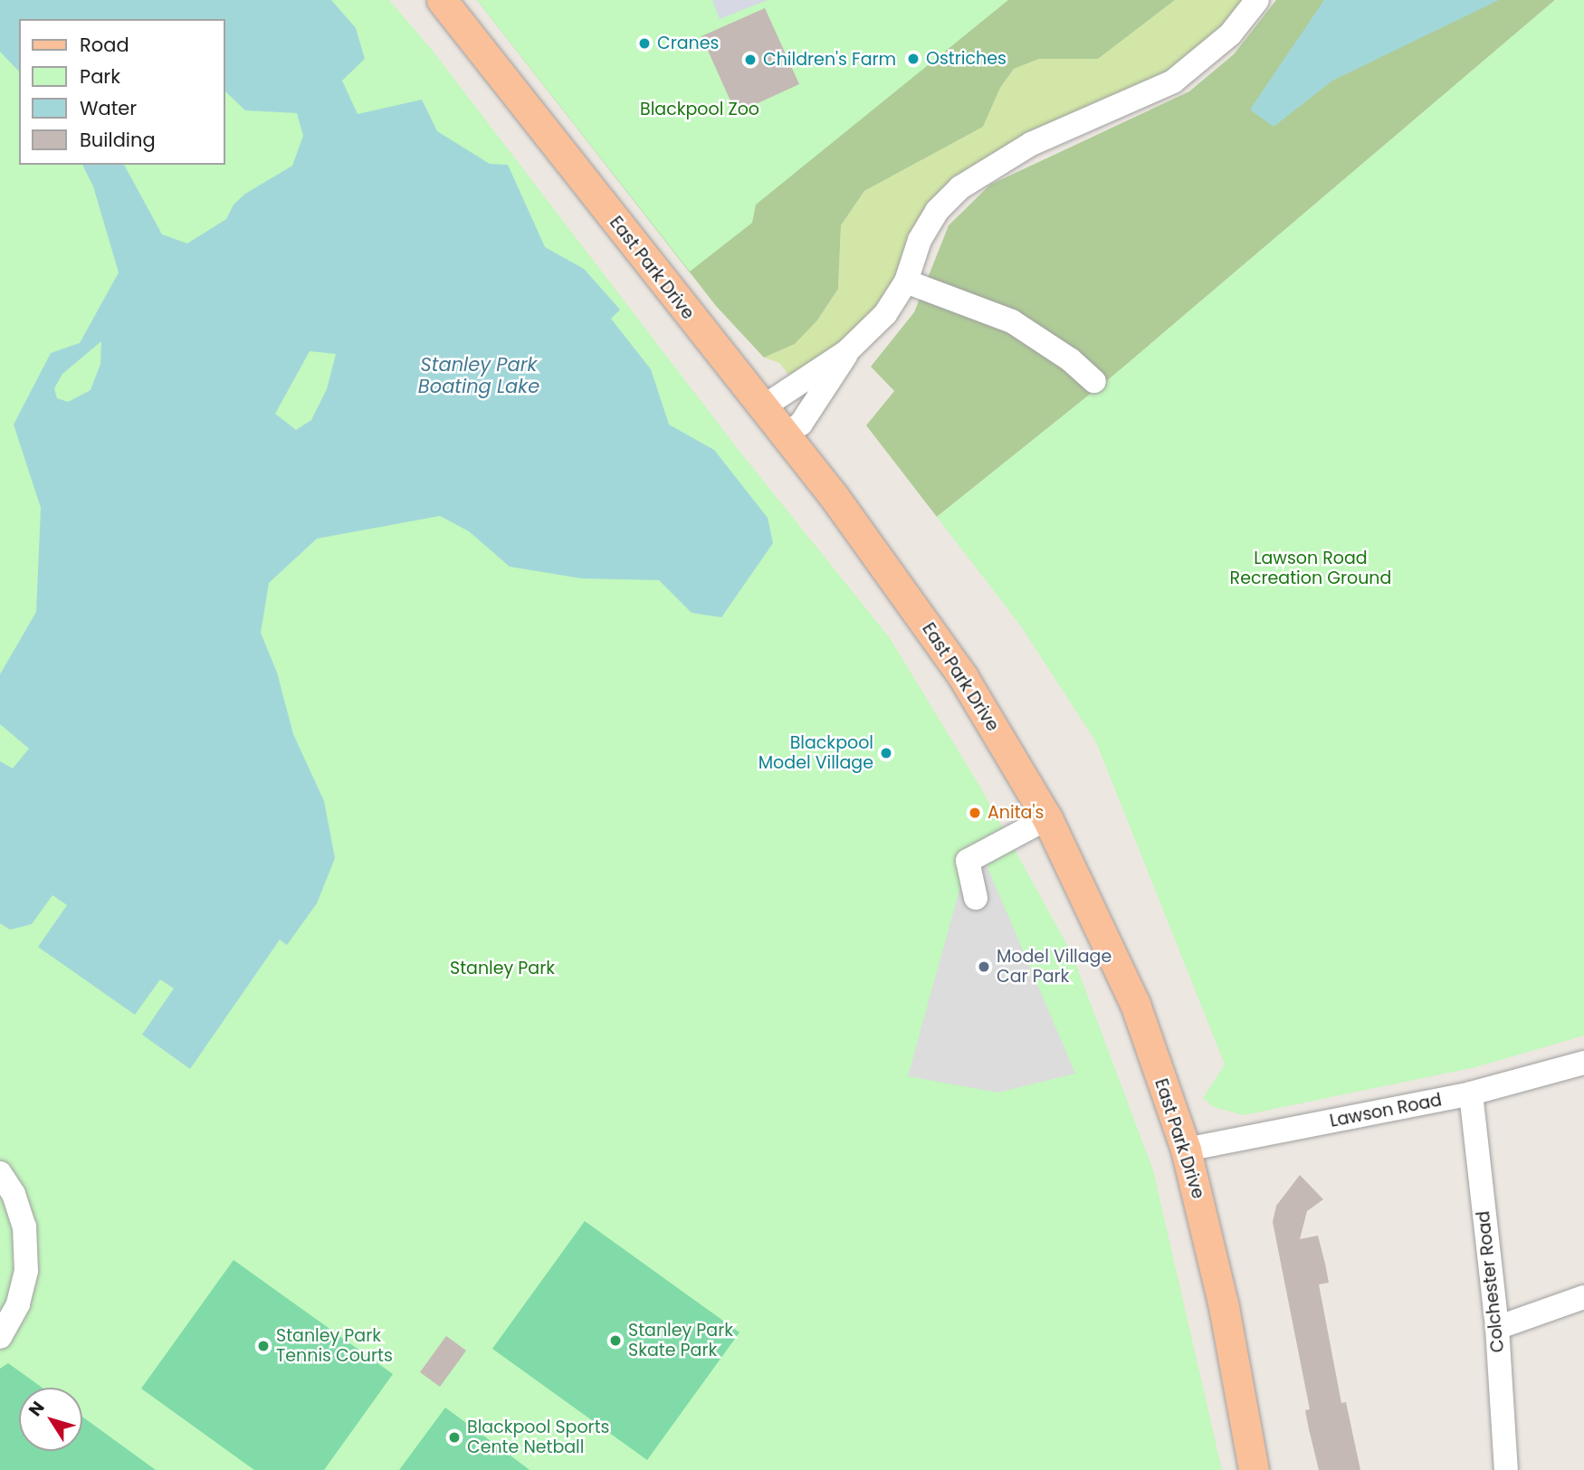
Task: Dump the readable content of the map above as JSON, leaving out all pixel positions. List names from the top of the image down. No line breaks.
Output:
{"streets":{"main road":["East Park Drive"],"street":["Lawson Road","Colchester Road"]},"crossings":[["East Park Drive","Lawson Road"],["Lawson Road","Colchester Road"]],"water":["Stanley Park Boating Lake"],"parks":["Blackpool Zoo","Lawson Road Recreation Ground","Stanley Park"],"places":["Cranes","Ostriches","Children's Farm","Blackpool Model Village","Anita's","Model Village Car Park","Stanley Park Skate Park","Stanley Park Tennis Courts","Blackpool Sports Cente Netball"],"legend":["Road","Park","Water","Building"],"north":"top left"}
